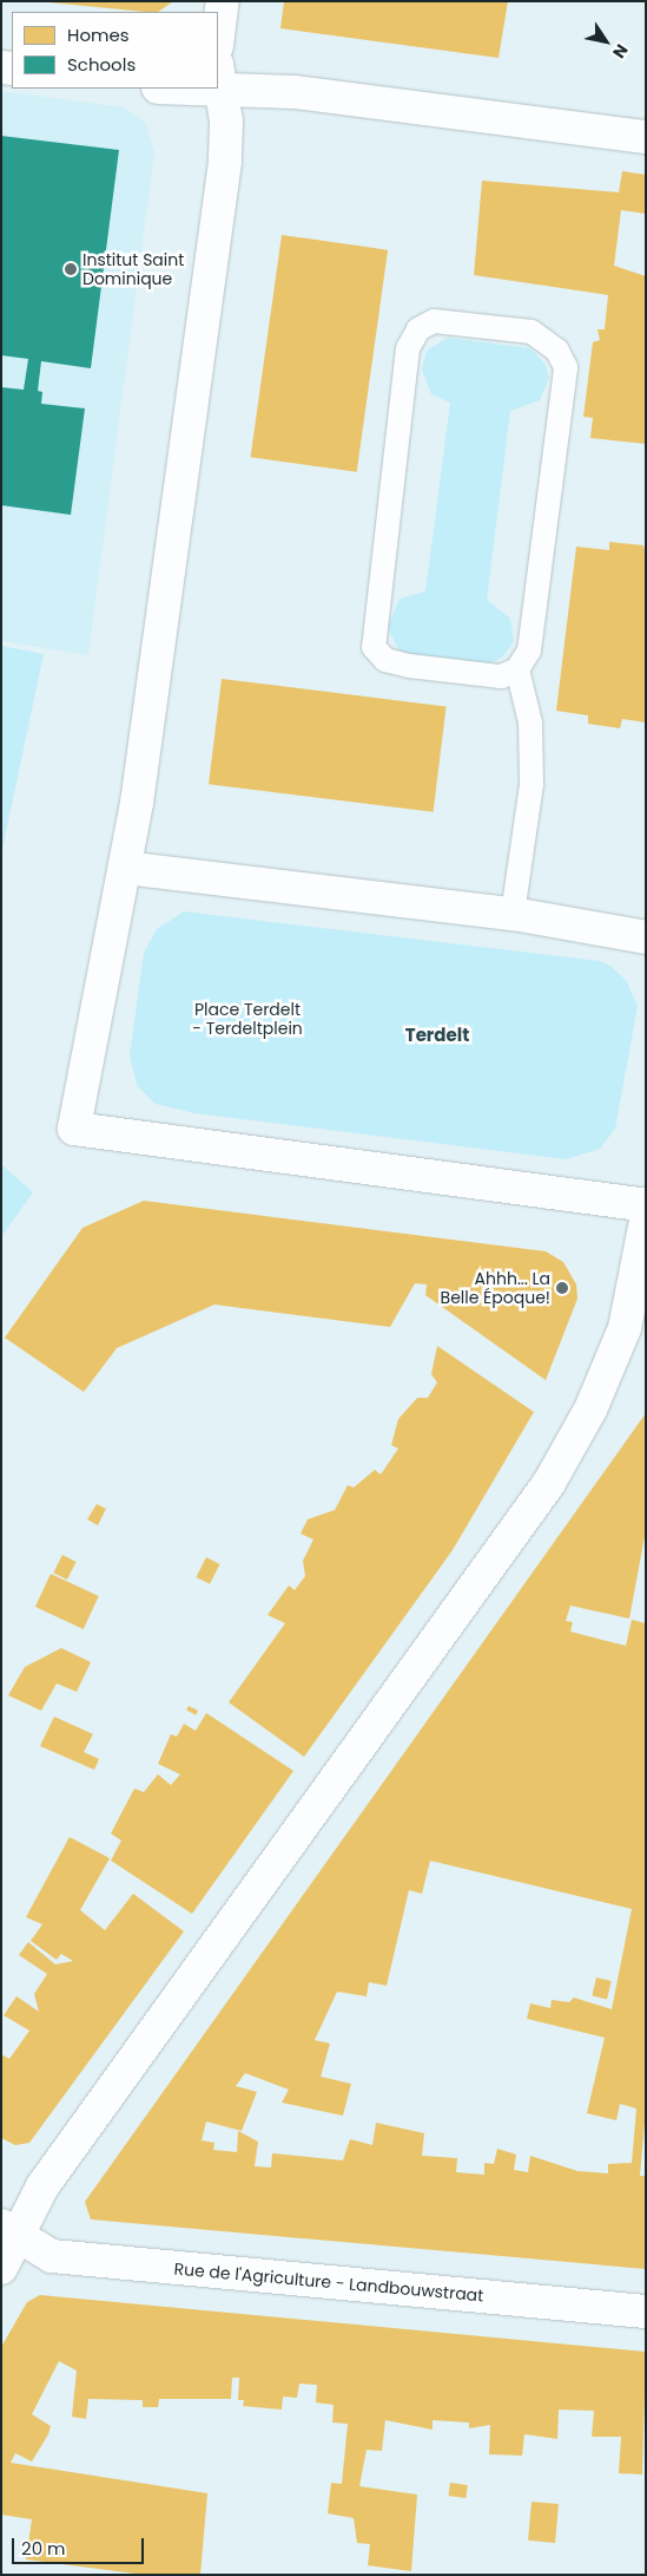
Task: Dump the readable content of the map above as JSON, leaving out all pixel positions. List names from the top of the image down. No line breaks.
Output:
{"streets":{"street":["Rue de l'Agriculture - Landbouwstraat"]},"districts":["Terdelt"],"parks":["Place Terdelt - Terdeltplein"],"places":["Institut Saint Dominique","Ahhh... La Belle Époque!"],"legend":["Homes","Schools"],"scale_bar":"20 m","north":"bottom right"}
